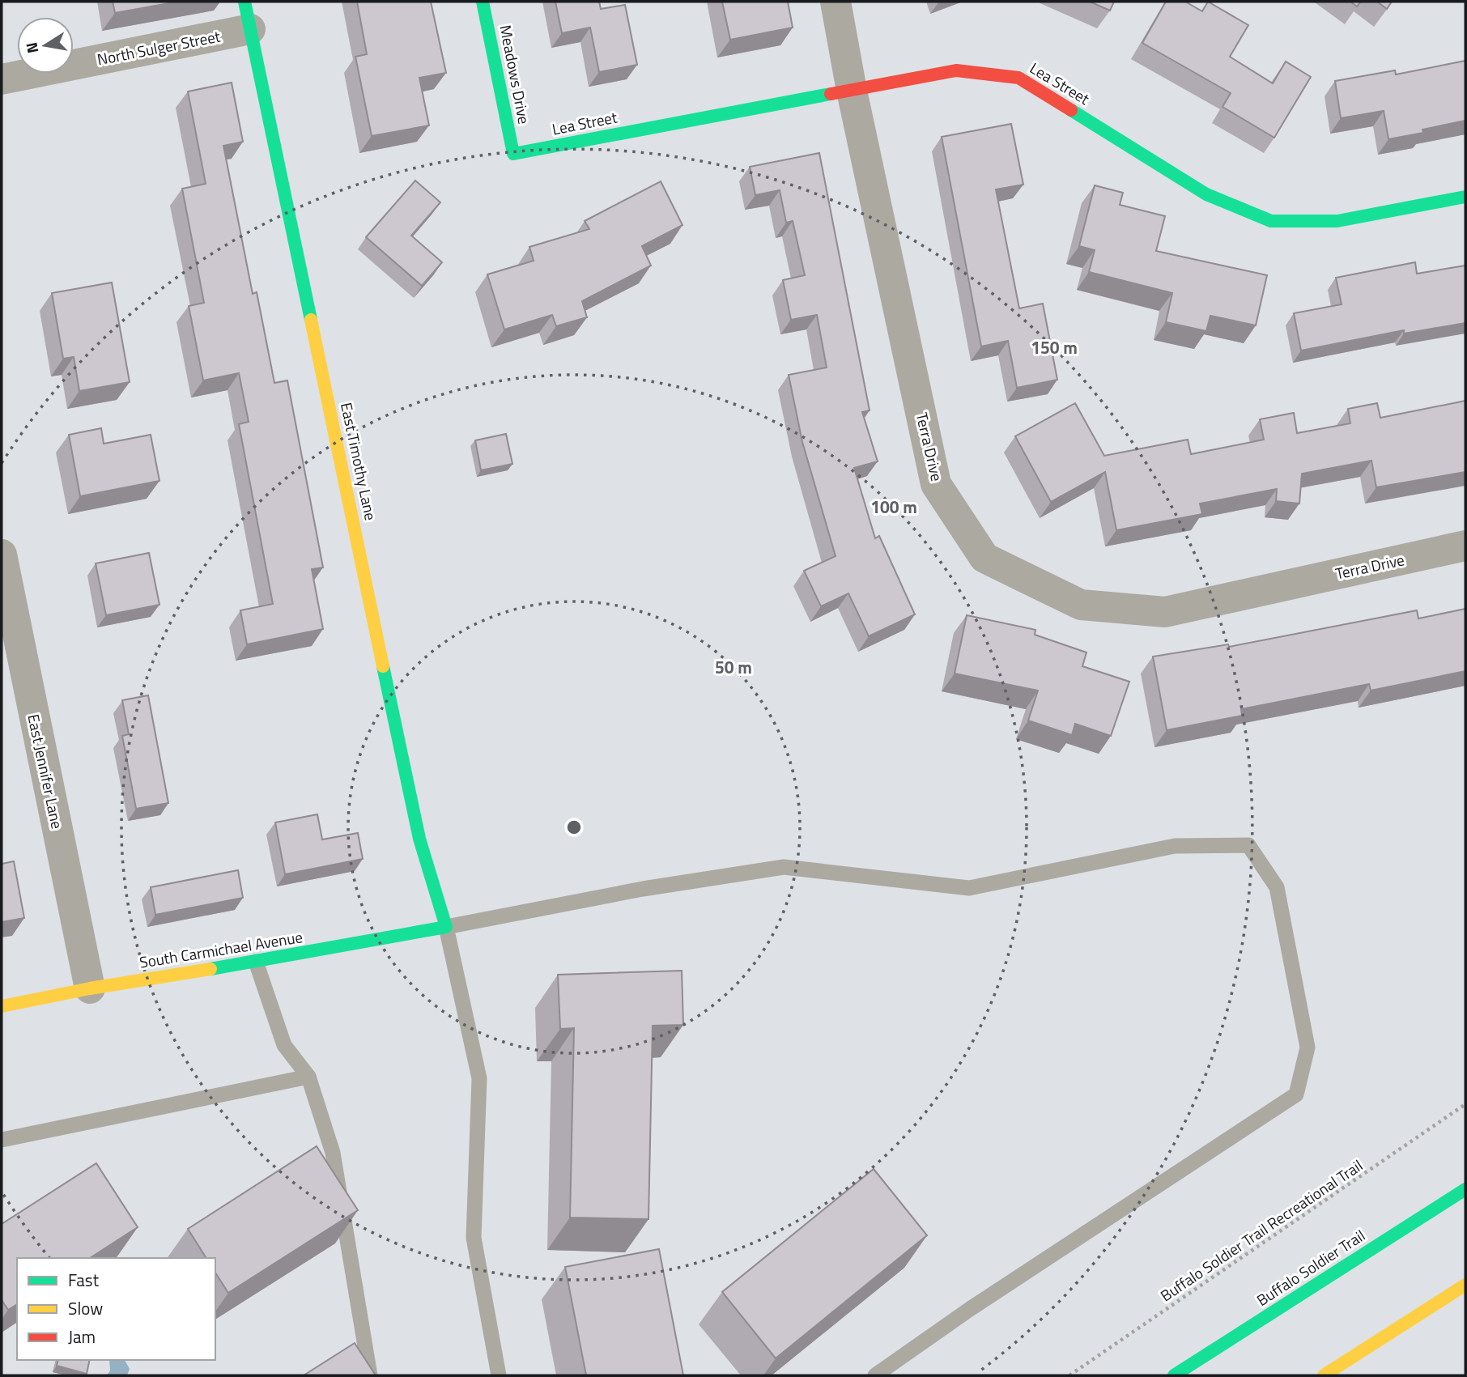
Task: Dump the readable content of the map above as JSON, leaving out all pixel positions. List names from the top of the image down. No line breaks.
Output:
{"streets":{"street":["North Sulger Street","Meadows Drive","Lea Street","Terra Drive","East Timothy Lane","East Jennifer Lane","South Carmichael Avenue","Buffalo Soldier Trail"],"path":["Buffalo Soldier Trail Recreational Trail"]},"crossings":[["North Sulger Street","East Timothy Lane"],["Meadows Drive","Lea Street"],["Lea Street","Terra Drive"],["East Timothy Lane","South Carmichael Avenue"],["East Jennifer Lane","South Carmichael Avenue"]],"legend":["Fast","Slow","Jam"],"north":"left","rings":["150 m","100 m","50 m"]}
